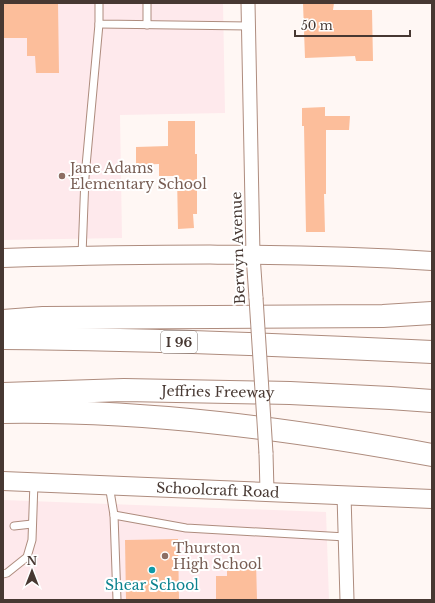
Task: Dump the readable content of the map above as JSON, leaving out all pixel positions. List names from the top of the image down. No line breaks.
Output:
{"streets":{"highway":["I 96","Jeffries Freeway"],"main road":["Schoolcraft Road"],"street":["Berwyn Avenue"]},"crossings":[["Berwyn Avenue","Schoolcraft Road"]],"places":["Jane Adams Elementary School","Thurston High School","Shear School"],"scale_bar":"50 m","north":"top"}
